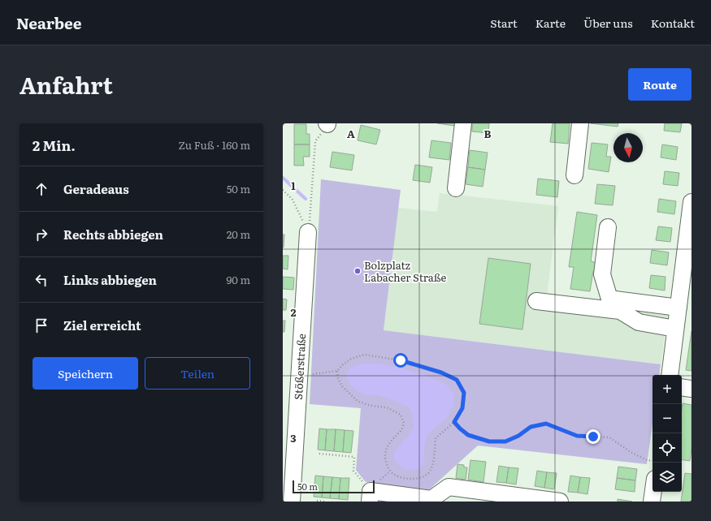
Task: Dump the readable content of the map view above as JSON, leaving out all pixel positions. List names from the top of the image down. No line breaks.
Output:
{"streets":{"street":["Stößerstraße"]},"places":["Bolzplatz Labacher Straße"],"scale_bar":"50 m","north":"bottom","page":{"header":"Nearbee","nav":["Start","Karte","Über uns","Kontakt"],"title":"Anfahrt","buttons":["Route",["Speichern","Teilen"]],"heading":["2 Min.","Zu Fuß · 160 m"],"list":[["Geradeaus","50 m"],["Rechts abbiegen","20 m"],["Links abbiegen","90 m"],"Ziel erreicht"],"map_buttons":["+","−"],"scale":"50 m"},"grid":{"columns":["A","B"],"rows":["1","2","3"]}}
